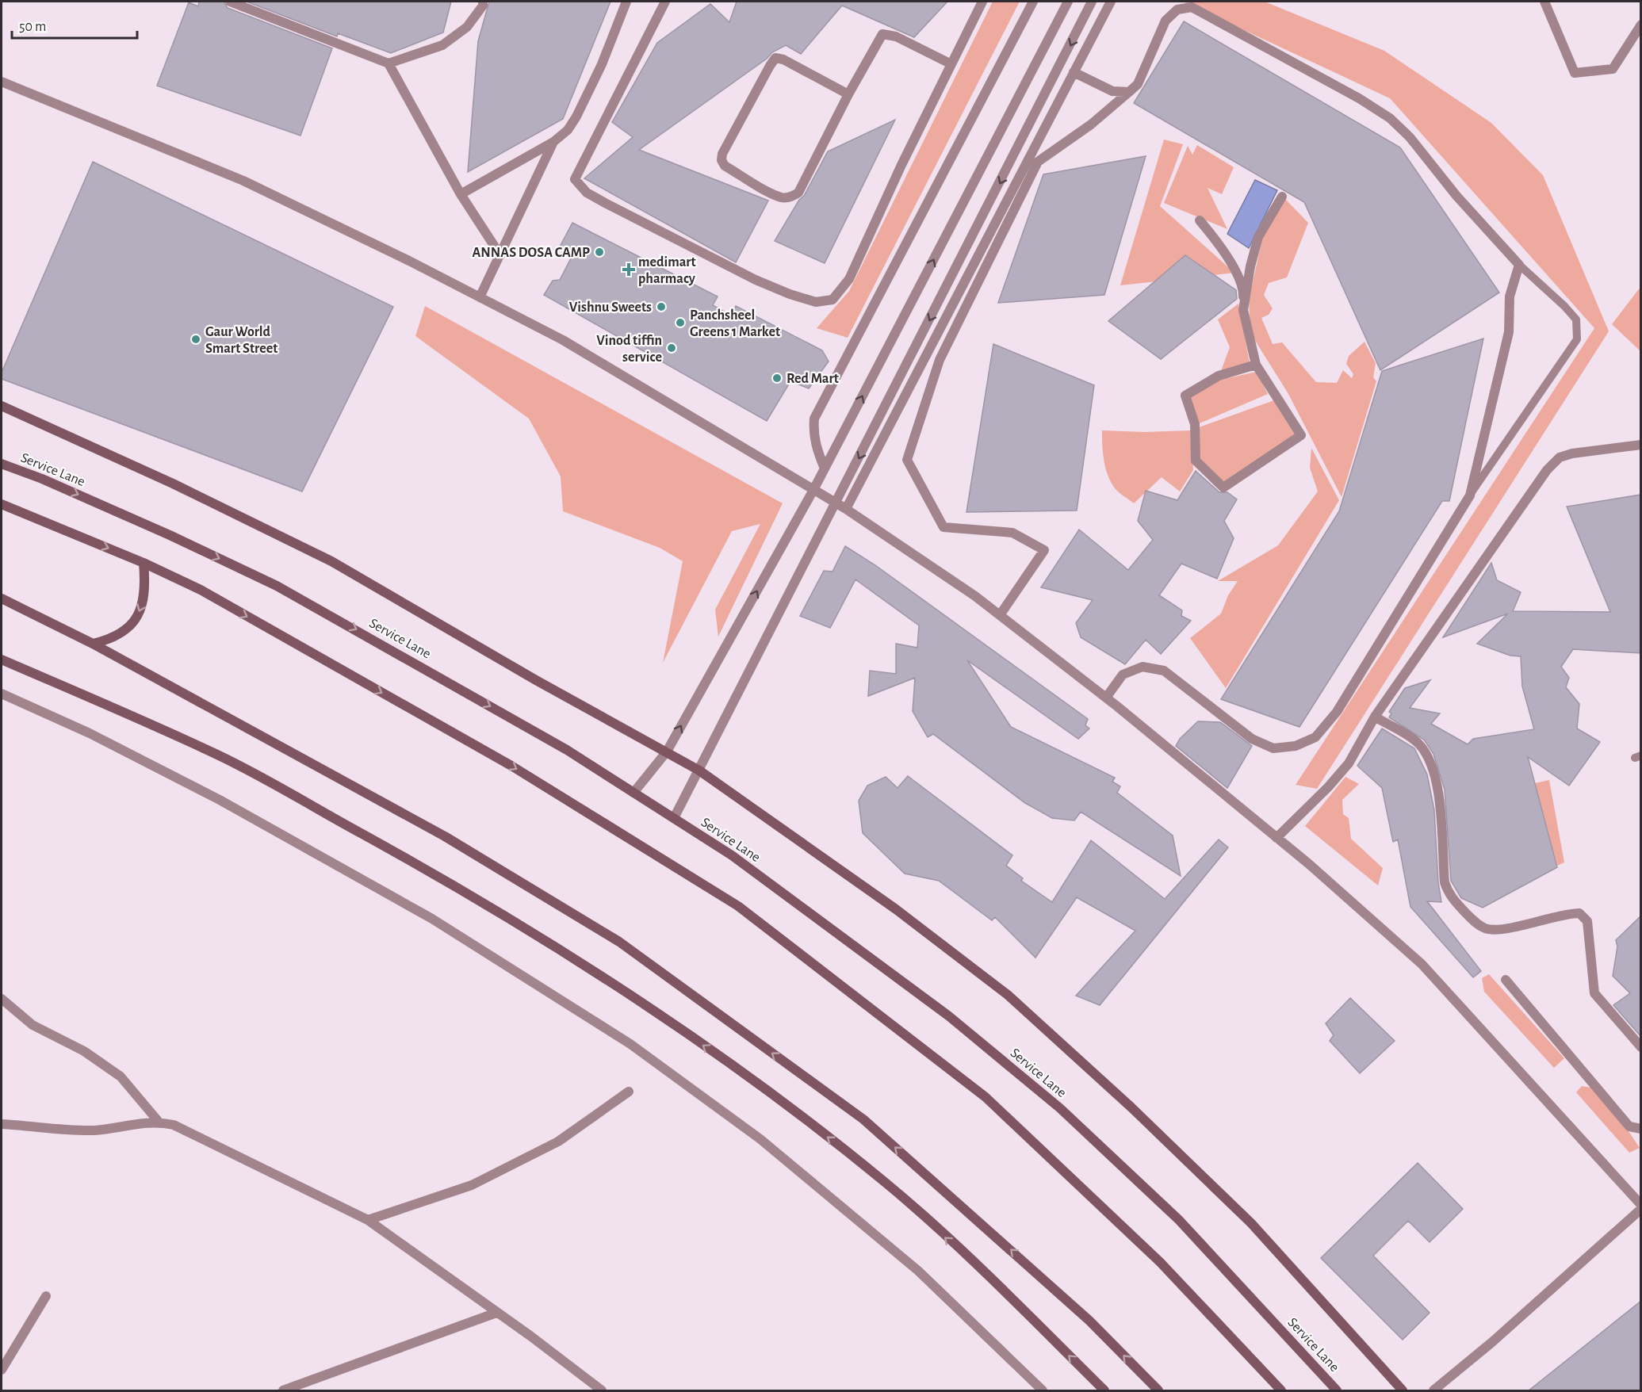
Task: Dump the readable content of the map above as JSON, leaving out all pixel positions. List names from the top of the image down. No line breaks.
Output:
{"streets":{"street":["Service Lane"]},"places":{"other":["ANNAS DOSA CAMP","Vishnu Sweets","Panchsheel Greens 1 Market","Gaur World Smart Street","Vinod tiffin service","Red Mart"],"health":["medimart pharmacy"]},"scale_bar":"50 m"}
